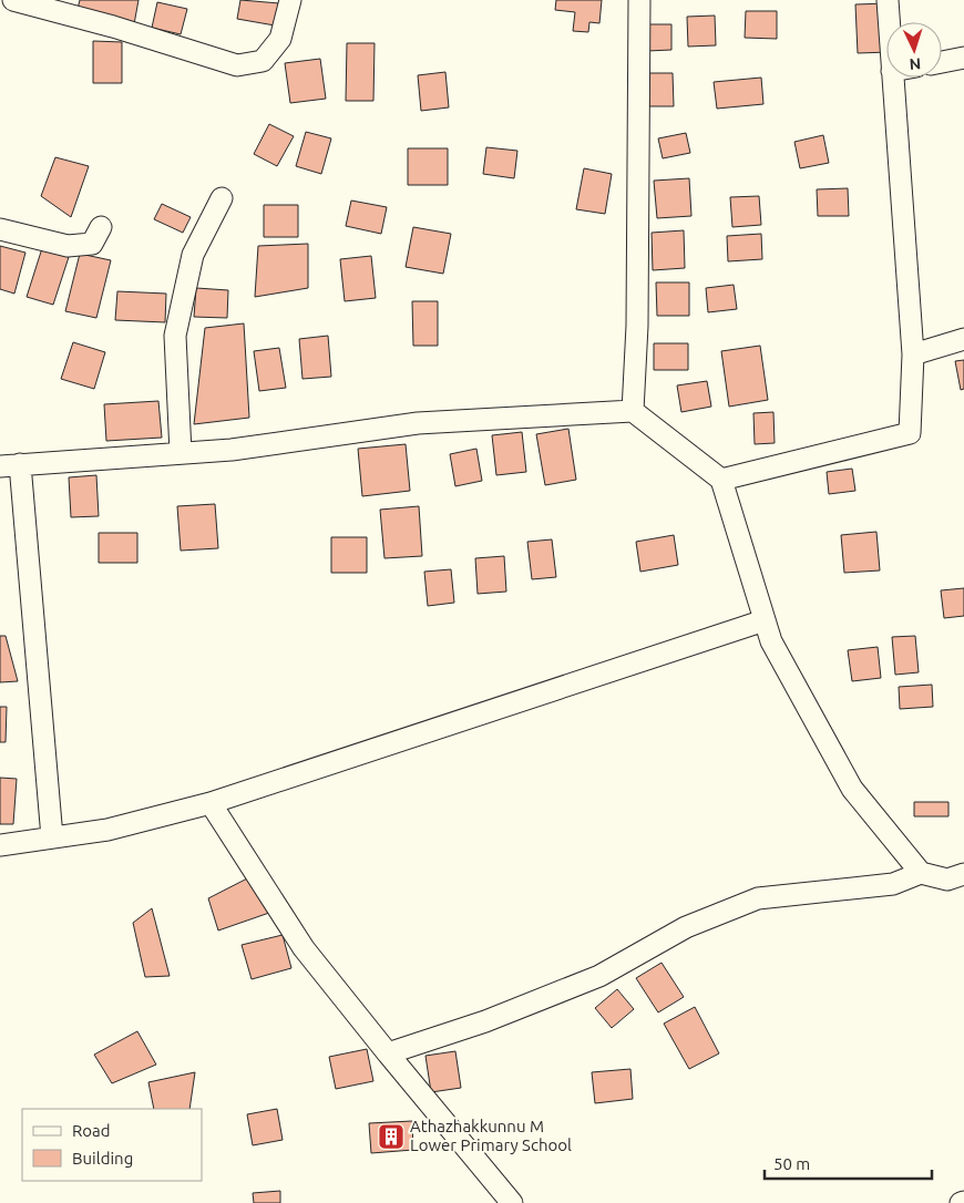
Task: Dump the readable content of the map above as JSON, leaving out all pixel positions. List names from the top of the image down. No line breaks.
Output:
{"places":{"building":["Athazhakkunnu M Lower Primary School"]},"legend":["Road","Building"],"scale_bar":"50 m","north":"bottom"}
